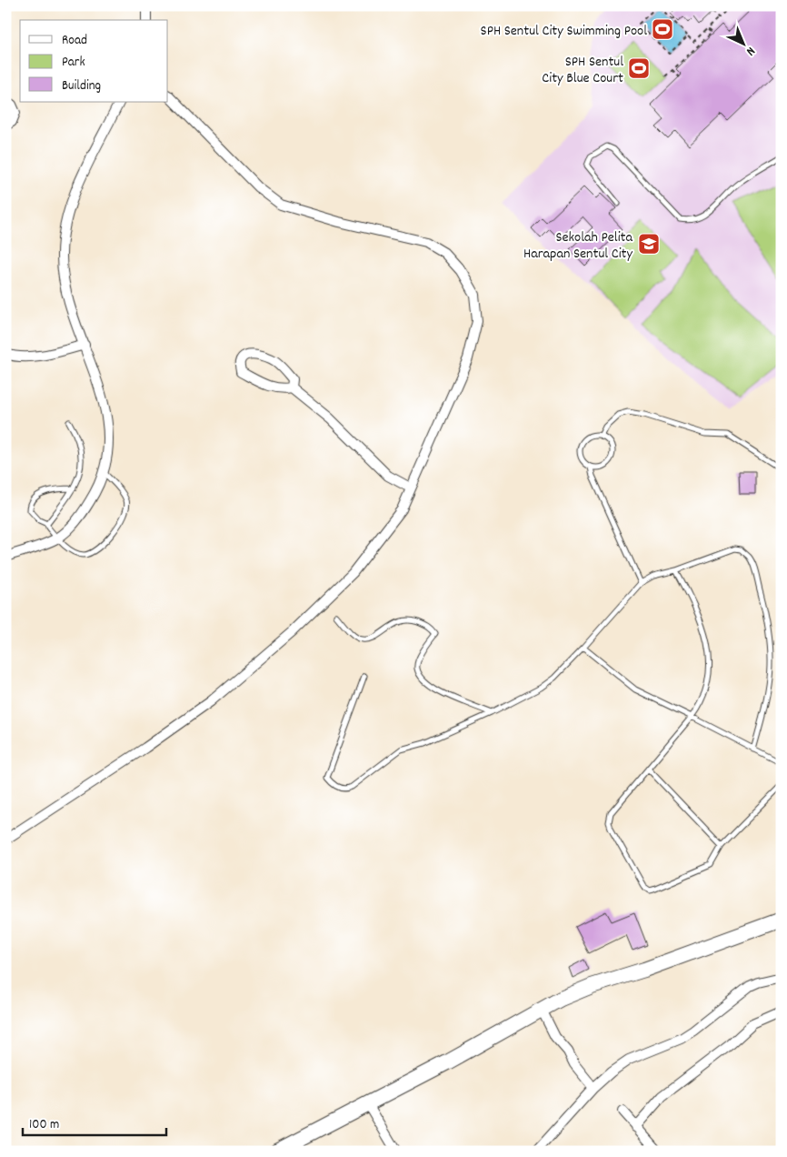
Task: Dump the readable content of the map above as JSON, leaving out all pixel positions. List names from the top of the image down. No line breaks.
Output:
{"places":{"sports":["SPH Sentul City Swimming Pool","SPH Sentul City Blue Court"],"school or university":["Sekolah Pelita Harapan Sentul City"]},"legend":["Road","Park","Building"],"scale_bar":"100 m","north":"bottom right"}
